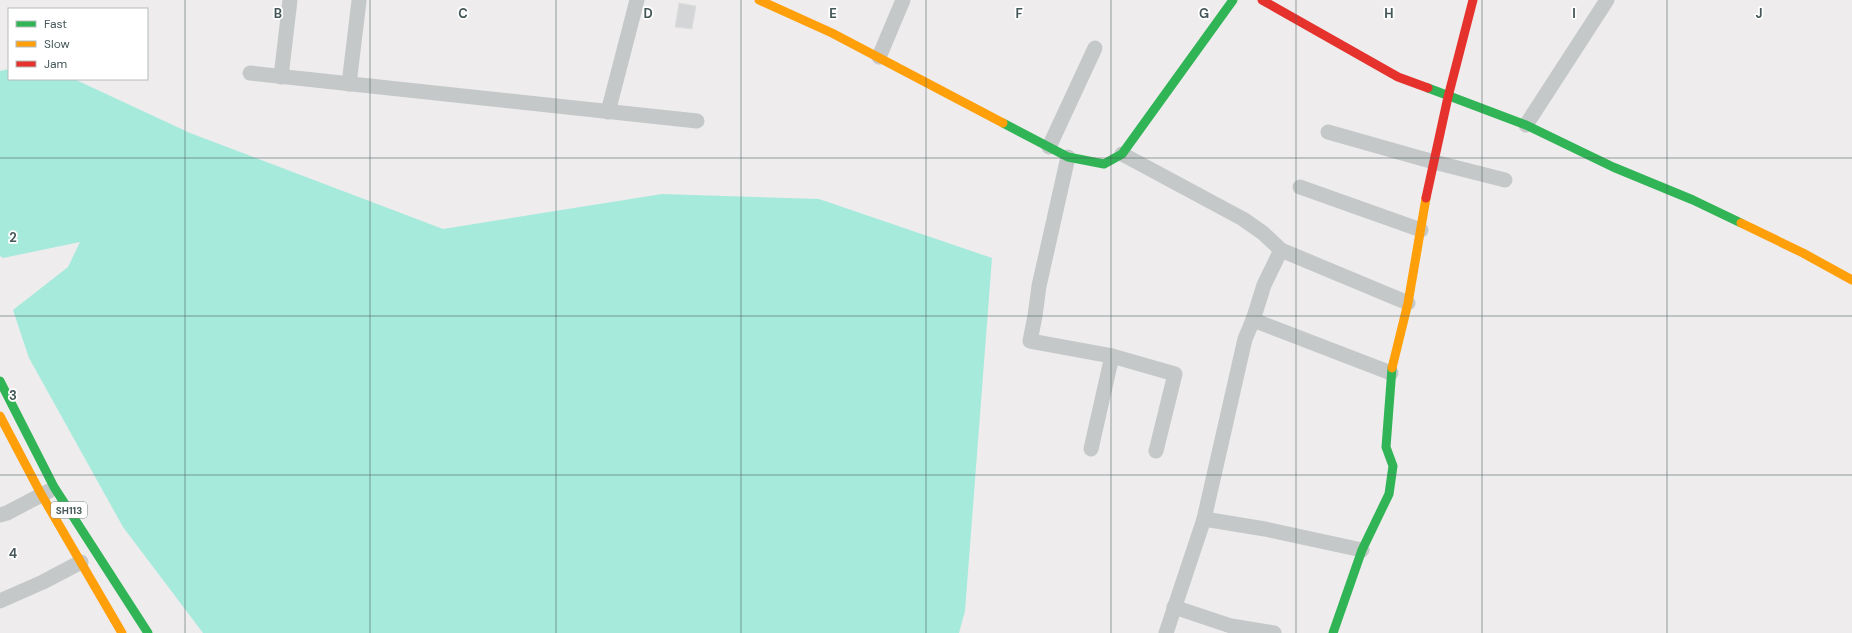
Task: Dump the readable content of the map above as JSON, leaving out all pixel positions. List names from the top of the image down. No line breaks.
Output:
{"streets":{"street":["SH113"]},"legend":["Fast","Slow","Jam"],"grid":{"columns":["B","C","D","E","F","G","H","I","J"],"rows":["2","3","4"]}}
